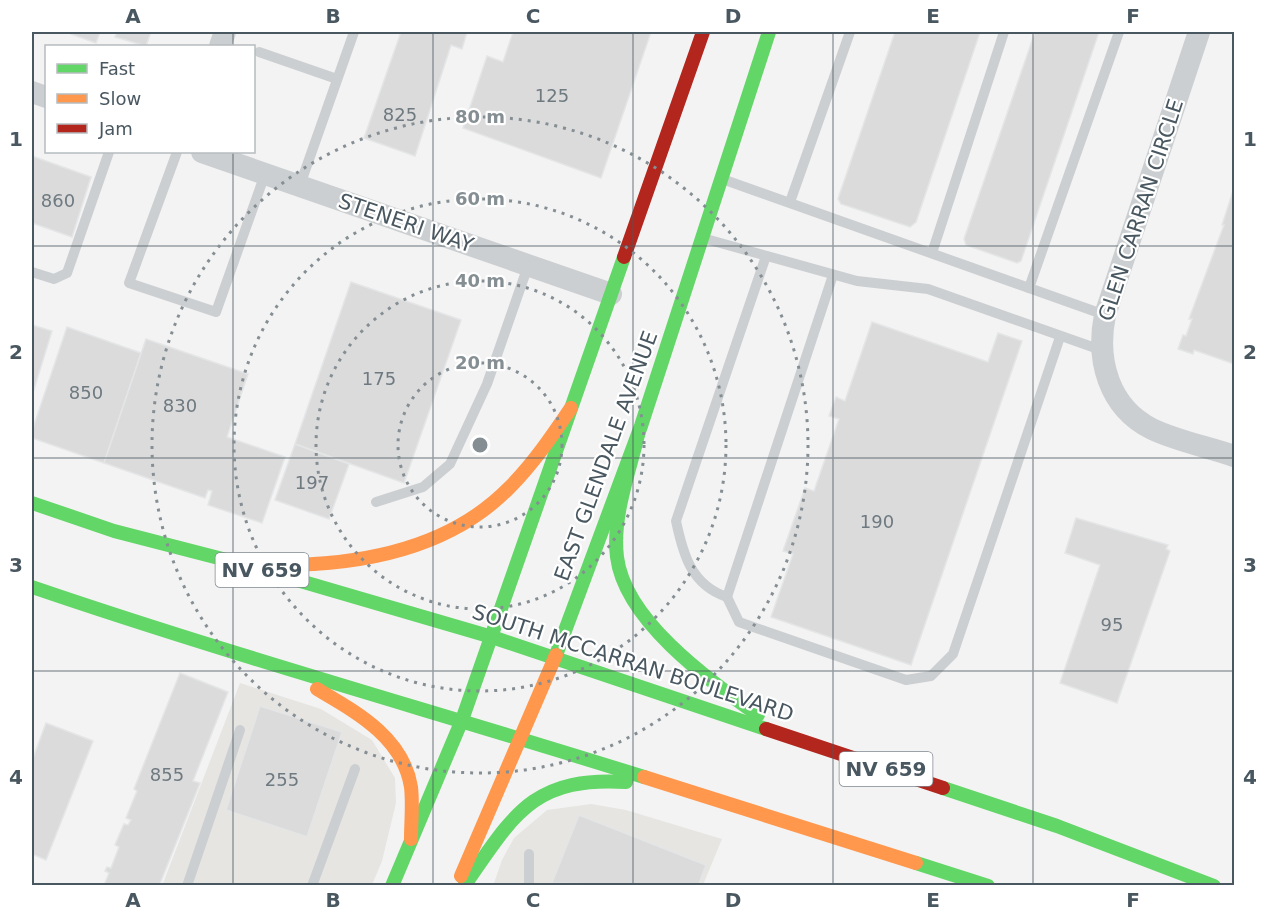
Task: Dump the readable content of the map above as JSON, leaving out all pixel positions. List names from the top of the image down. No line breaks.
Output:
{"streets":{"main road":["EAST GLENDALE AVENUE","NV 659","SOUTH MCCARRAN BOULEVARD"],"street":["GLEN CARRAN CIRCLE","STENERI WAY"]},"crossings":[["EAST GLENDALE AVENUE","SOUTH MCCARRAN BOULEVARD"]],"house_numbers":["125","825","860","175","850","830","197","190","95","855","255"],"legend":["Fast","Slow","Jam"],"grid":{"columns":["A","B","C","D","E","F"],"rows":["1","2","3","4"]},"rings":["80 m","60 m","40 m","20 m"]}
